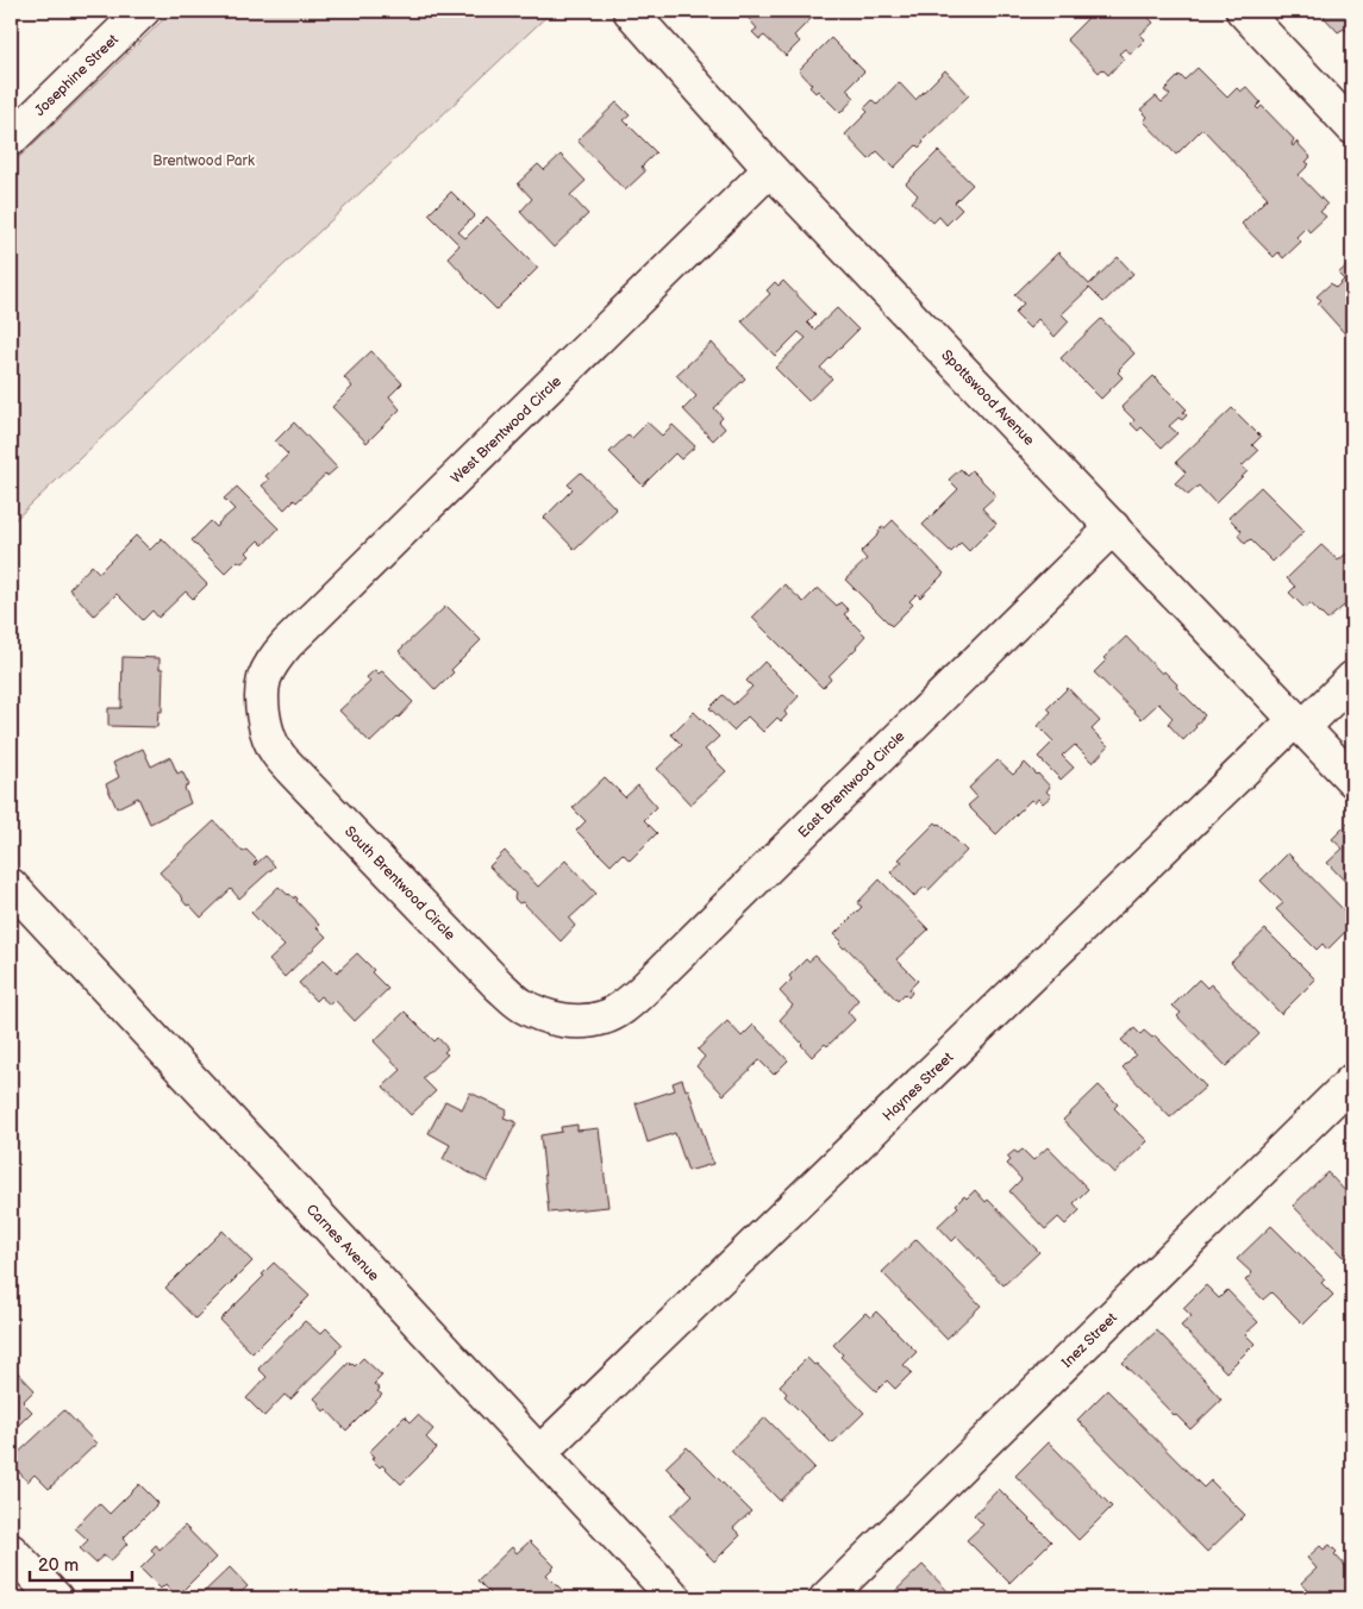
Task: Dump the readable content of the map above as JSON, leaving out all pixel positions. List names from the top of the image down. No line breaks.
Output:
{"streets":{"street":["Josephine Street","Spottswood Avenue","West Brentwood Circle","East Brentwood Circle","South Brentwood Circle","Haynes Street","Carnes Avenue","Inez Street"]},"crossings":[["Spottswood Avenue","West Brentwood Circle"],["Spottswood Avenue","East Brentwood Circle"],["Spottswood Avenue","Haynes Street"],["West Brentwood Circle","South Brentwood Circle"],["East Brentwood Circle","South Brentwood Circle"],["Haynes Street","Carnes Avenue"]],"parks":["Brentwood Park"],"scale_bar":"20 m"}
